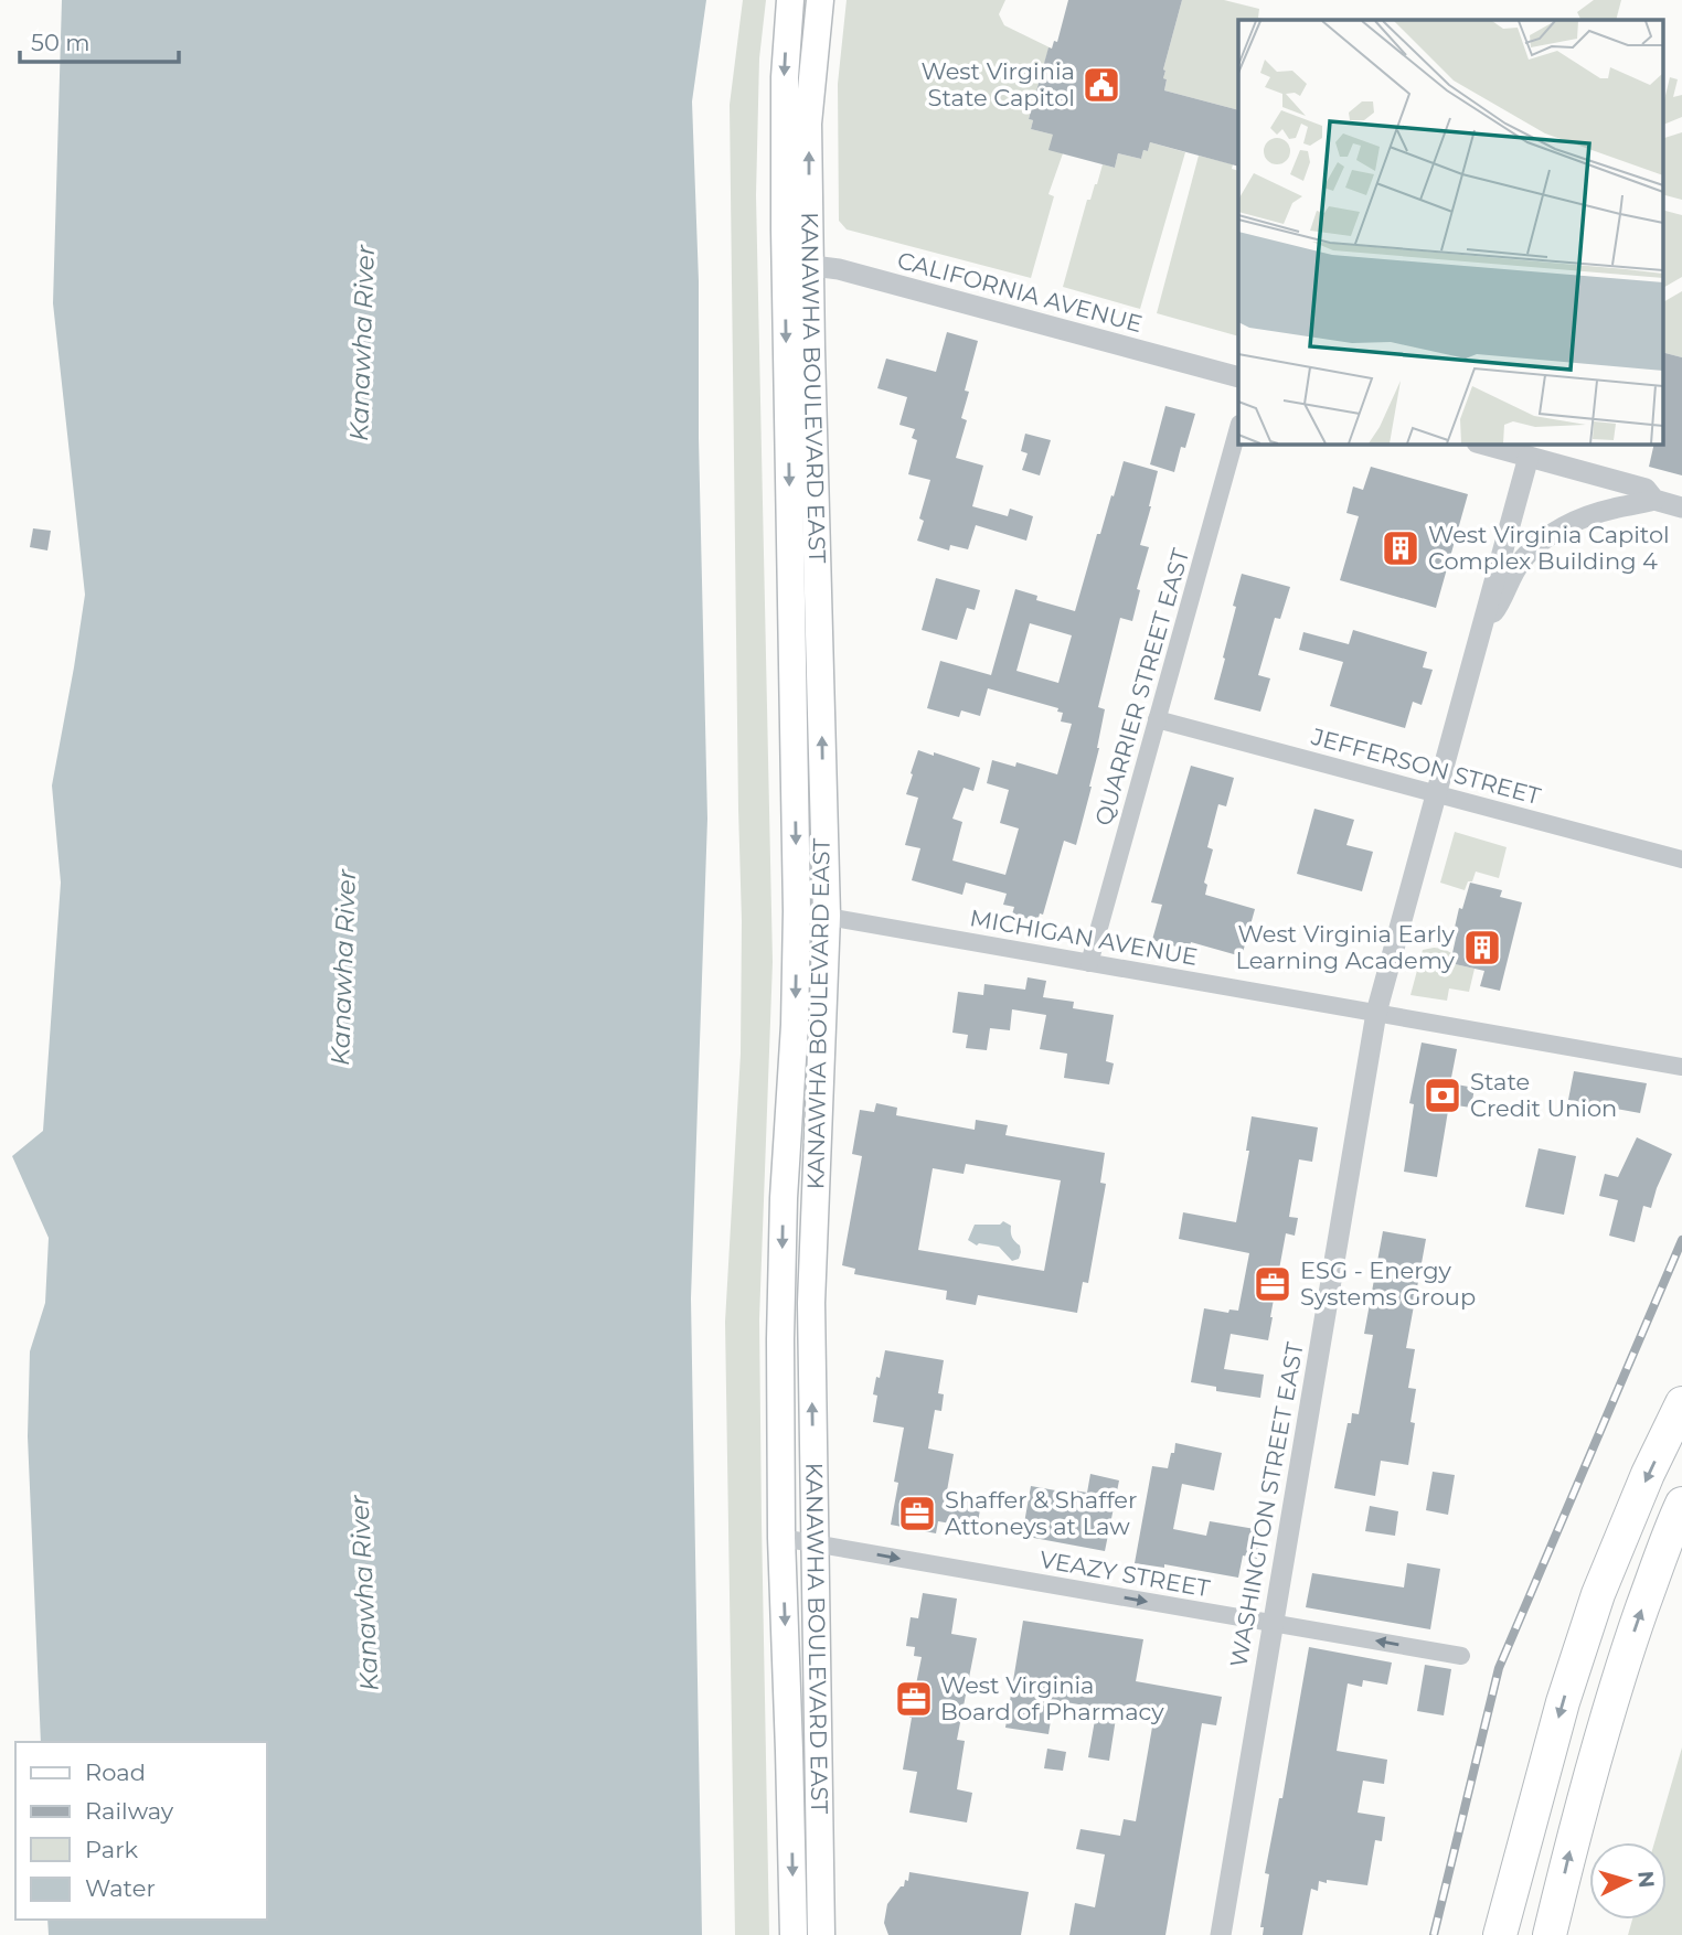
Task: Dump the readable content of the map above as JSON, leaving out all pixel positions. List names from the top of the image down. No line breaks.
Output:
{"streets":{"main road":["KANAWHA BOULEVARD EAST"],"street":["CALIFORNIA AVENUE","QUARRIER STREET EAST","JEFFERSON STREET","MICHIGAN AVENUE","WASHINGTON STREET EAST","VEAZY STREET"]},"crossings":[["CALIFORNIA AVENUE","KANAWHA BOULEVARD EAST"],["KANAWHA BOULEVARD EAST","MICHIGAN AVENUE"],["KANAWHA BOULEVARD EAST","VEAZY STREET"],["QUARRIER STREET EAST","JEFFERSON STREET"],["QUARRIER STREET EAST","MICHIGAN AVENUE"],["JEFFERSON STREET","WASHINGTON STREET EAST"],["MICHIGAN AVENUE","WASHINGTON STREET EAST"],["WASHINGTON STREET EAST","VEAZY STREET"]],"water":["Kanawha River"],"places":{"public building":["West Virginia State Capitol"],"building":["West Virginia Capitol Complex Building 4","West Virginia Early Learning Academy"],"bank":["State Credit Union"],"office":["ESG - Energy Systems Group","Shaffer & Shaffer Attoneys at Law","West Virginia Board of Pharmacy"]},"legend":["Road","Railway","Park","Water"],"scale_bar":"50 m","north":"right"}
